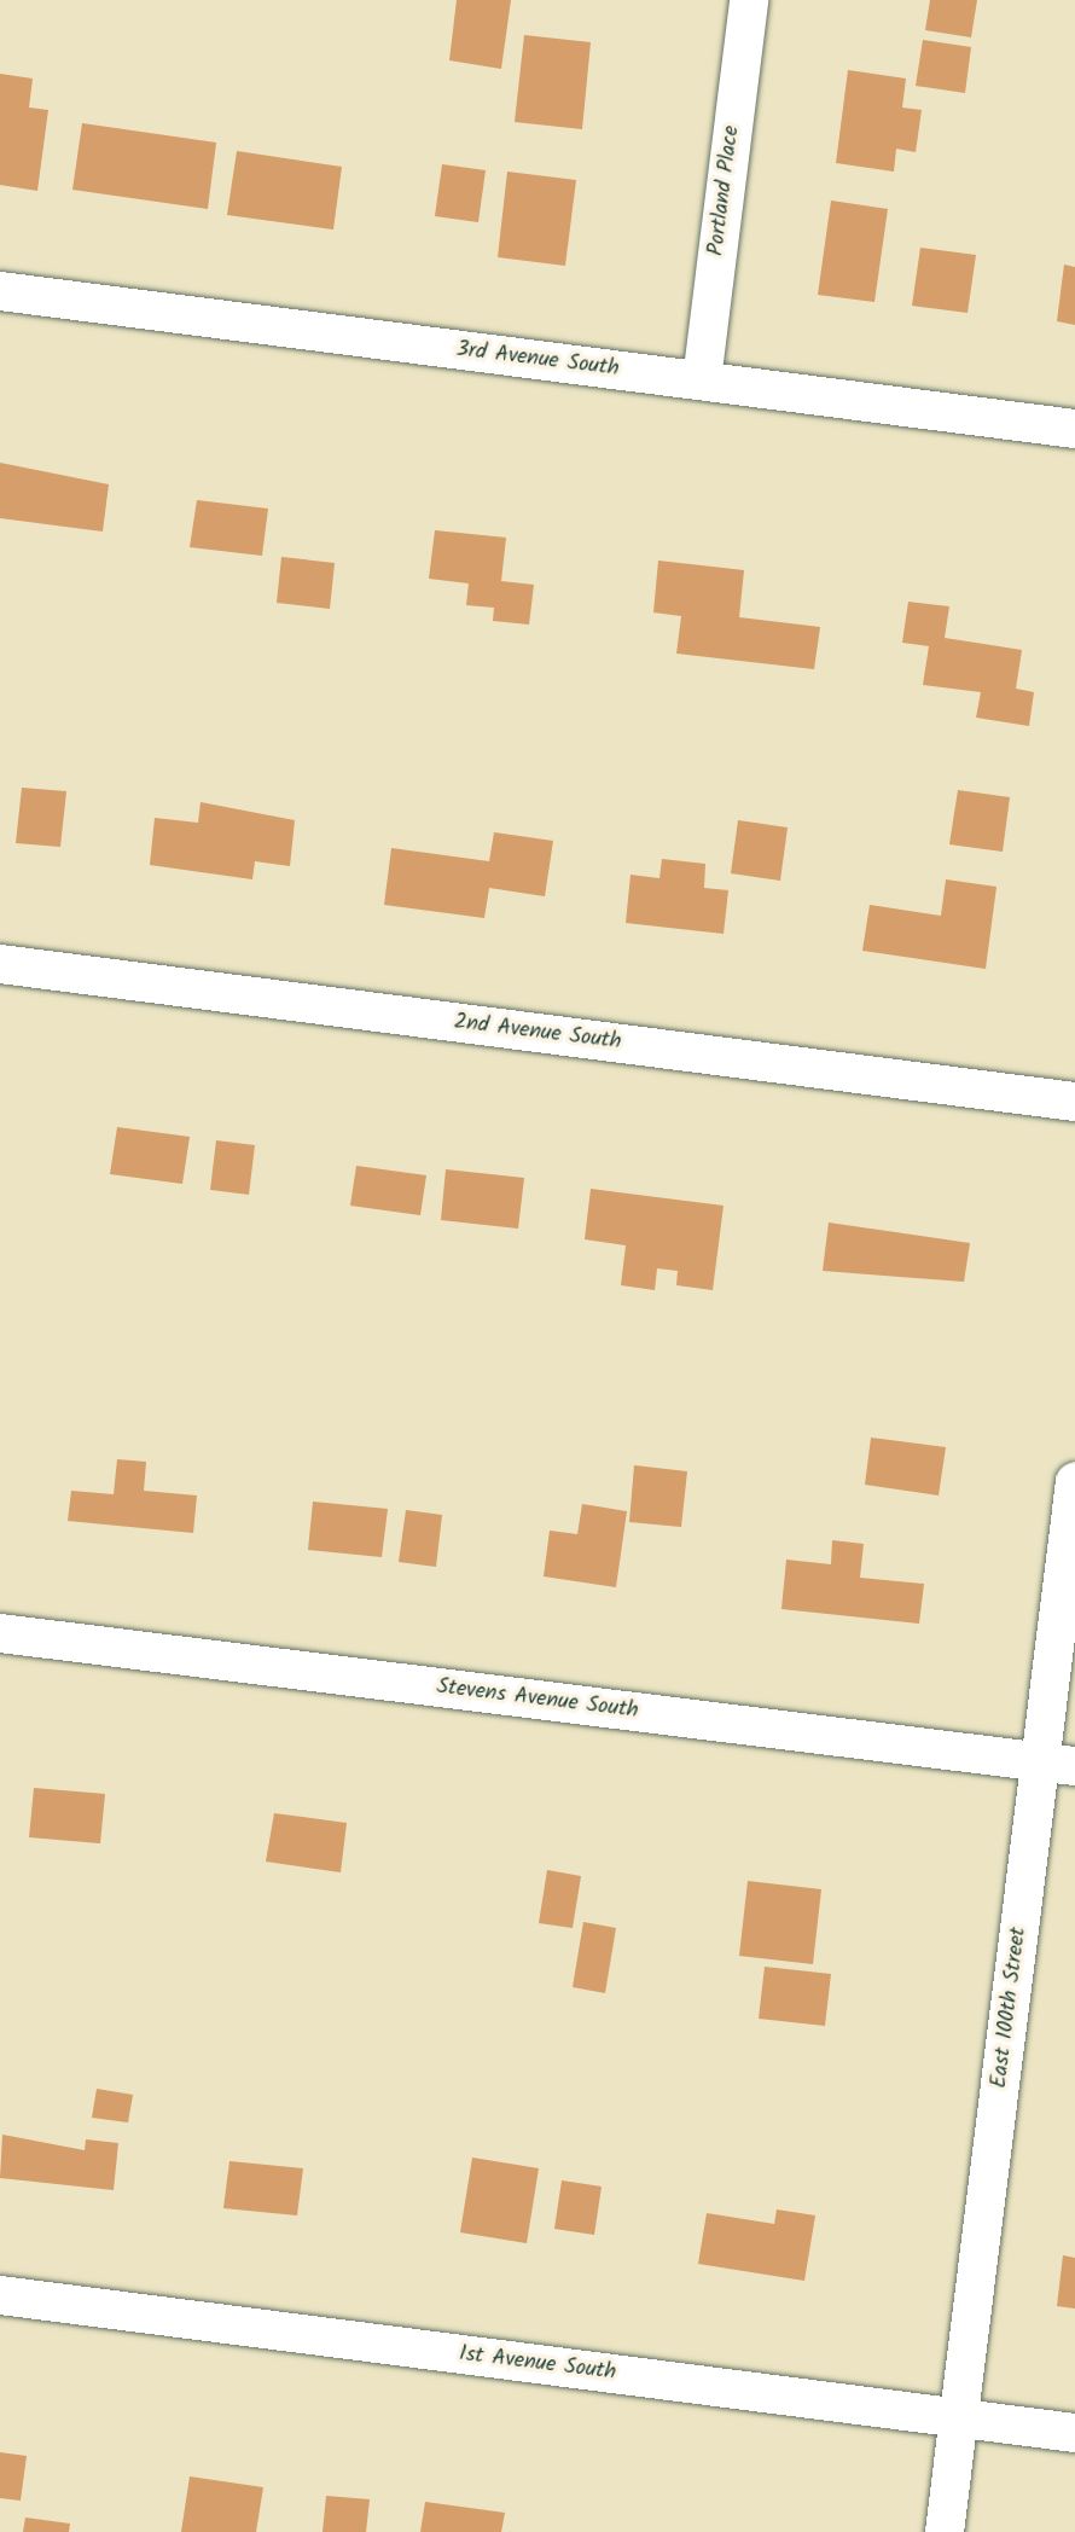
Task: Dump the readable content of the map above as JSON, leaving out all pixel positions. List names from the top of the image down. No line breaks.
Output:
{"streets":{"street":["Portland Place","3rd Avenue South","2nd Avenue South","Stevens Avenue South","East 100th Street","1st Avenue South"]},"crossings":[["Portland Place","3rd Avenue South"],["Stevens Avenue South","East 100th Street"],["East 100th Street","1st Avenue South"]]}
